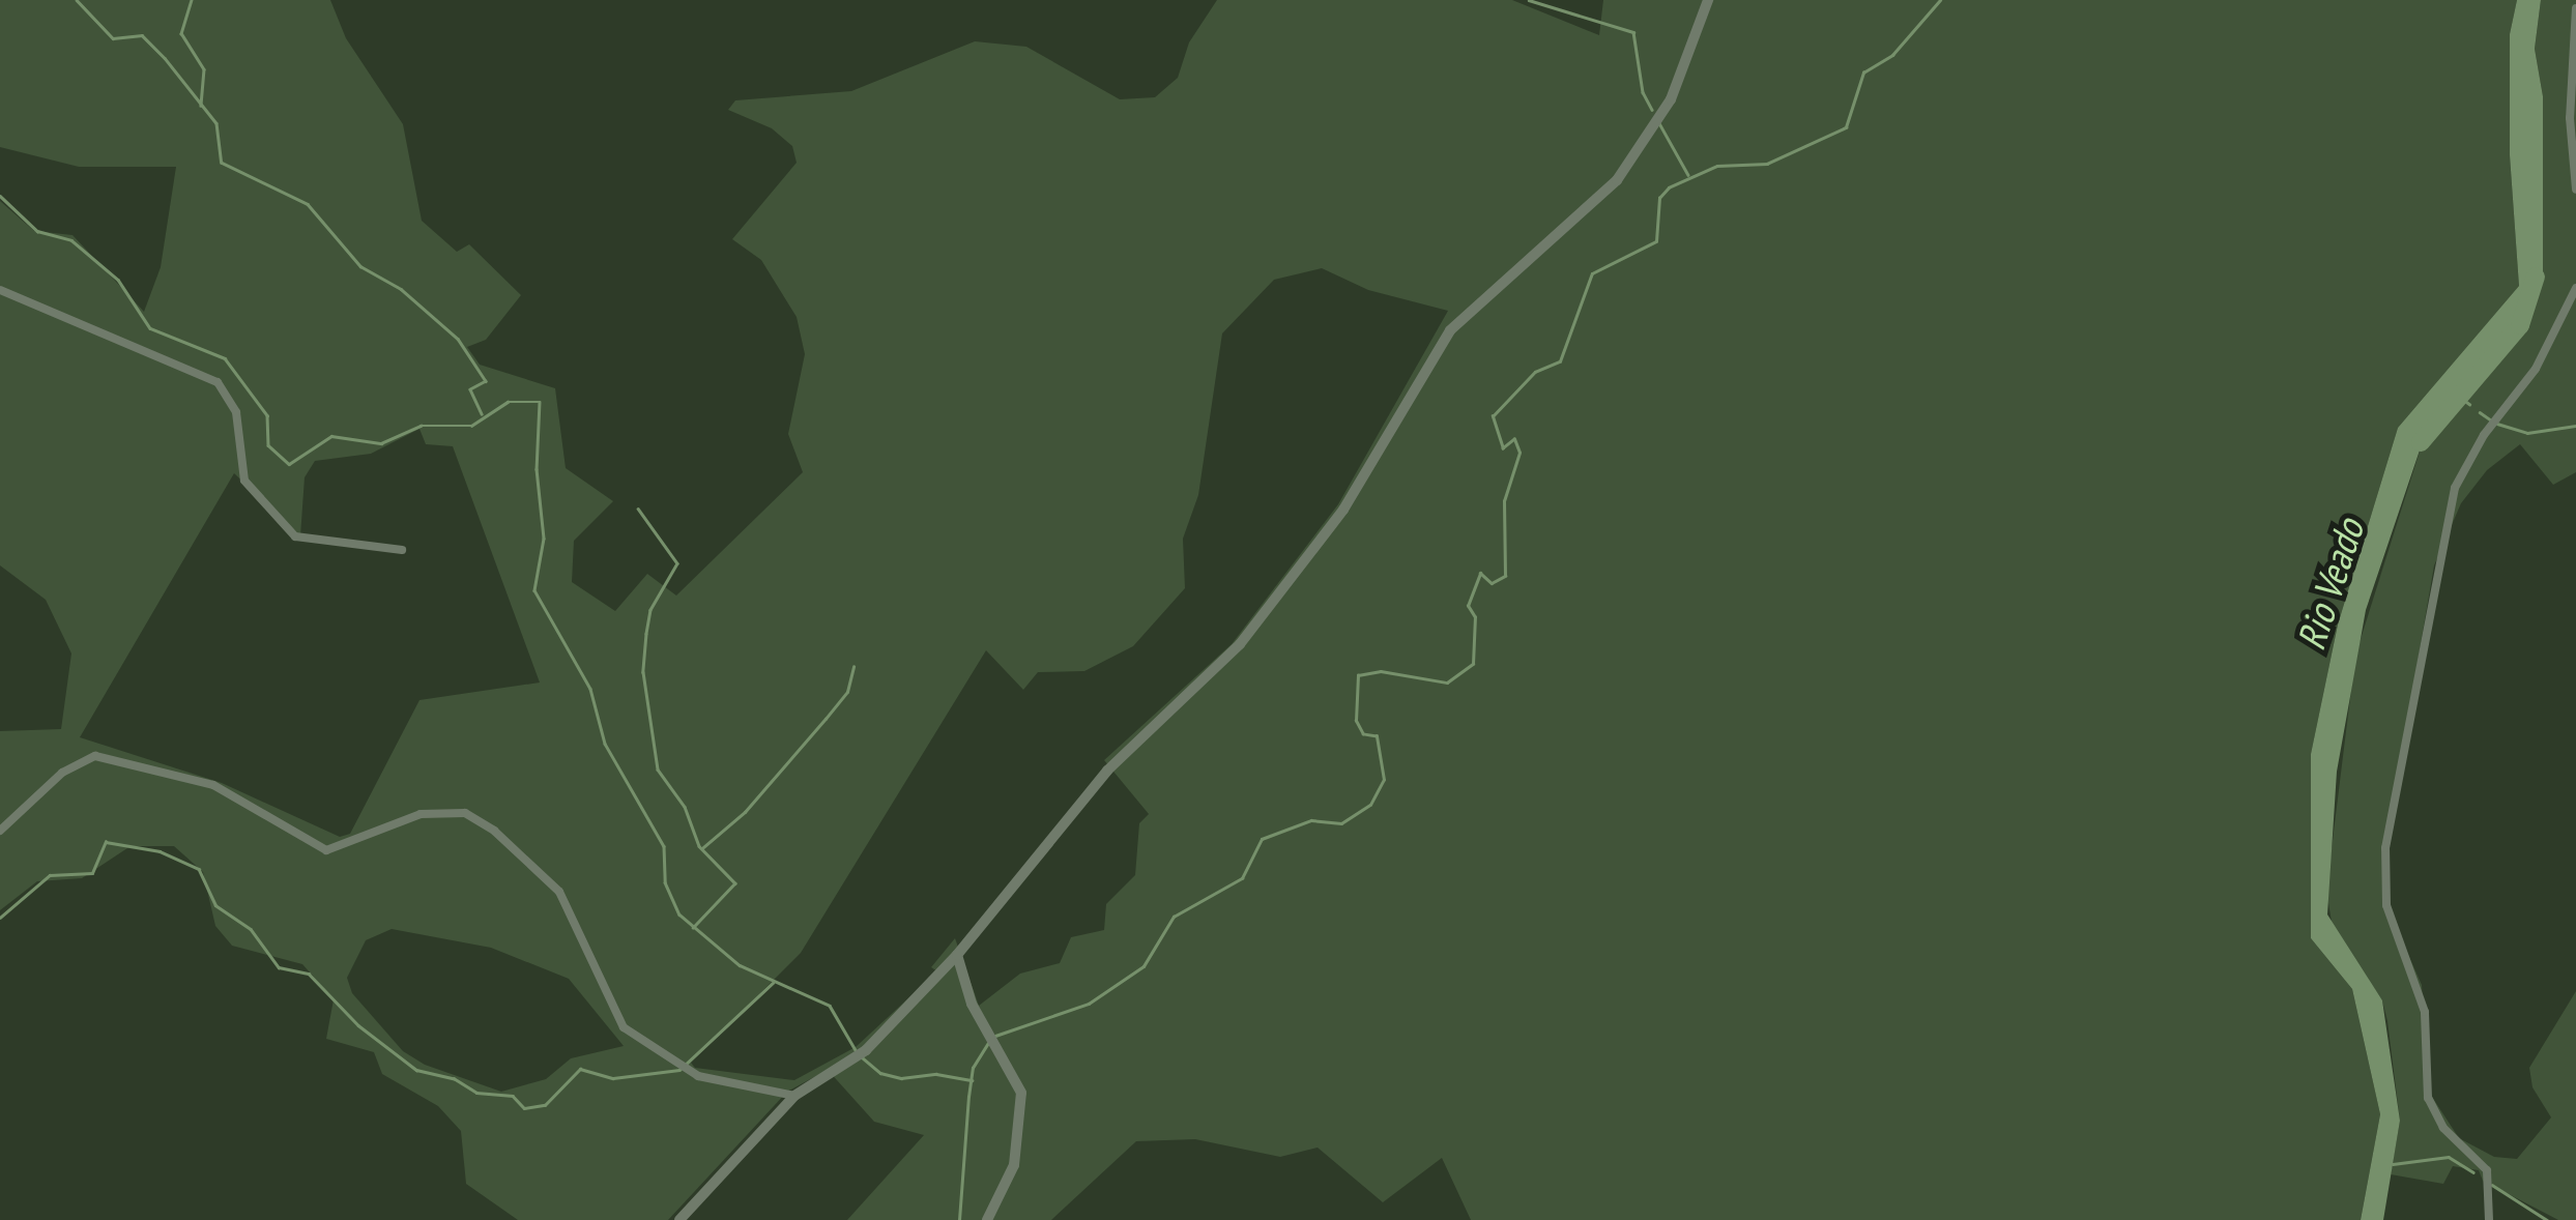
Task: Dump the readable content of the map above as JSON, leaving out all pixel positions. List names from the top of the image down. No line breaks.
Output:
{"water":["Rio Veado"]}
